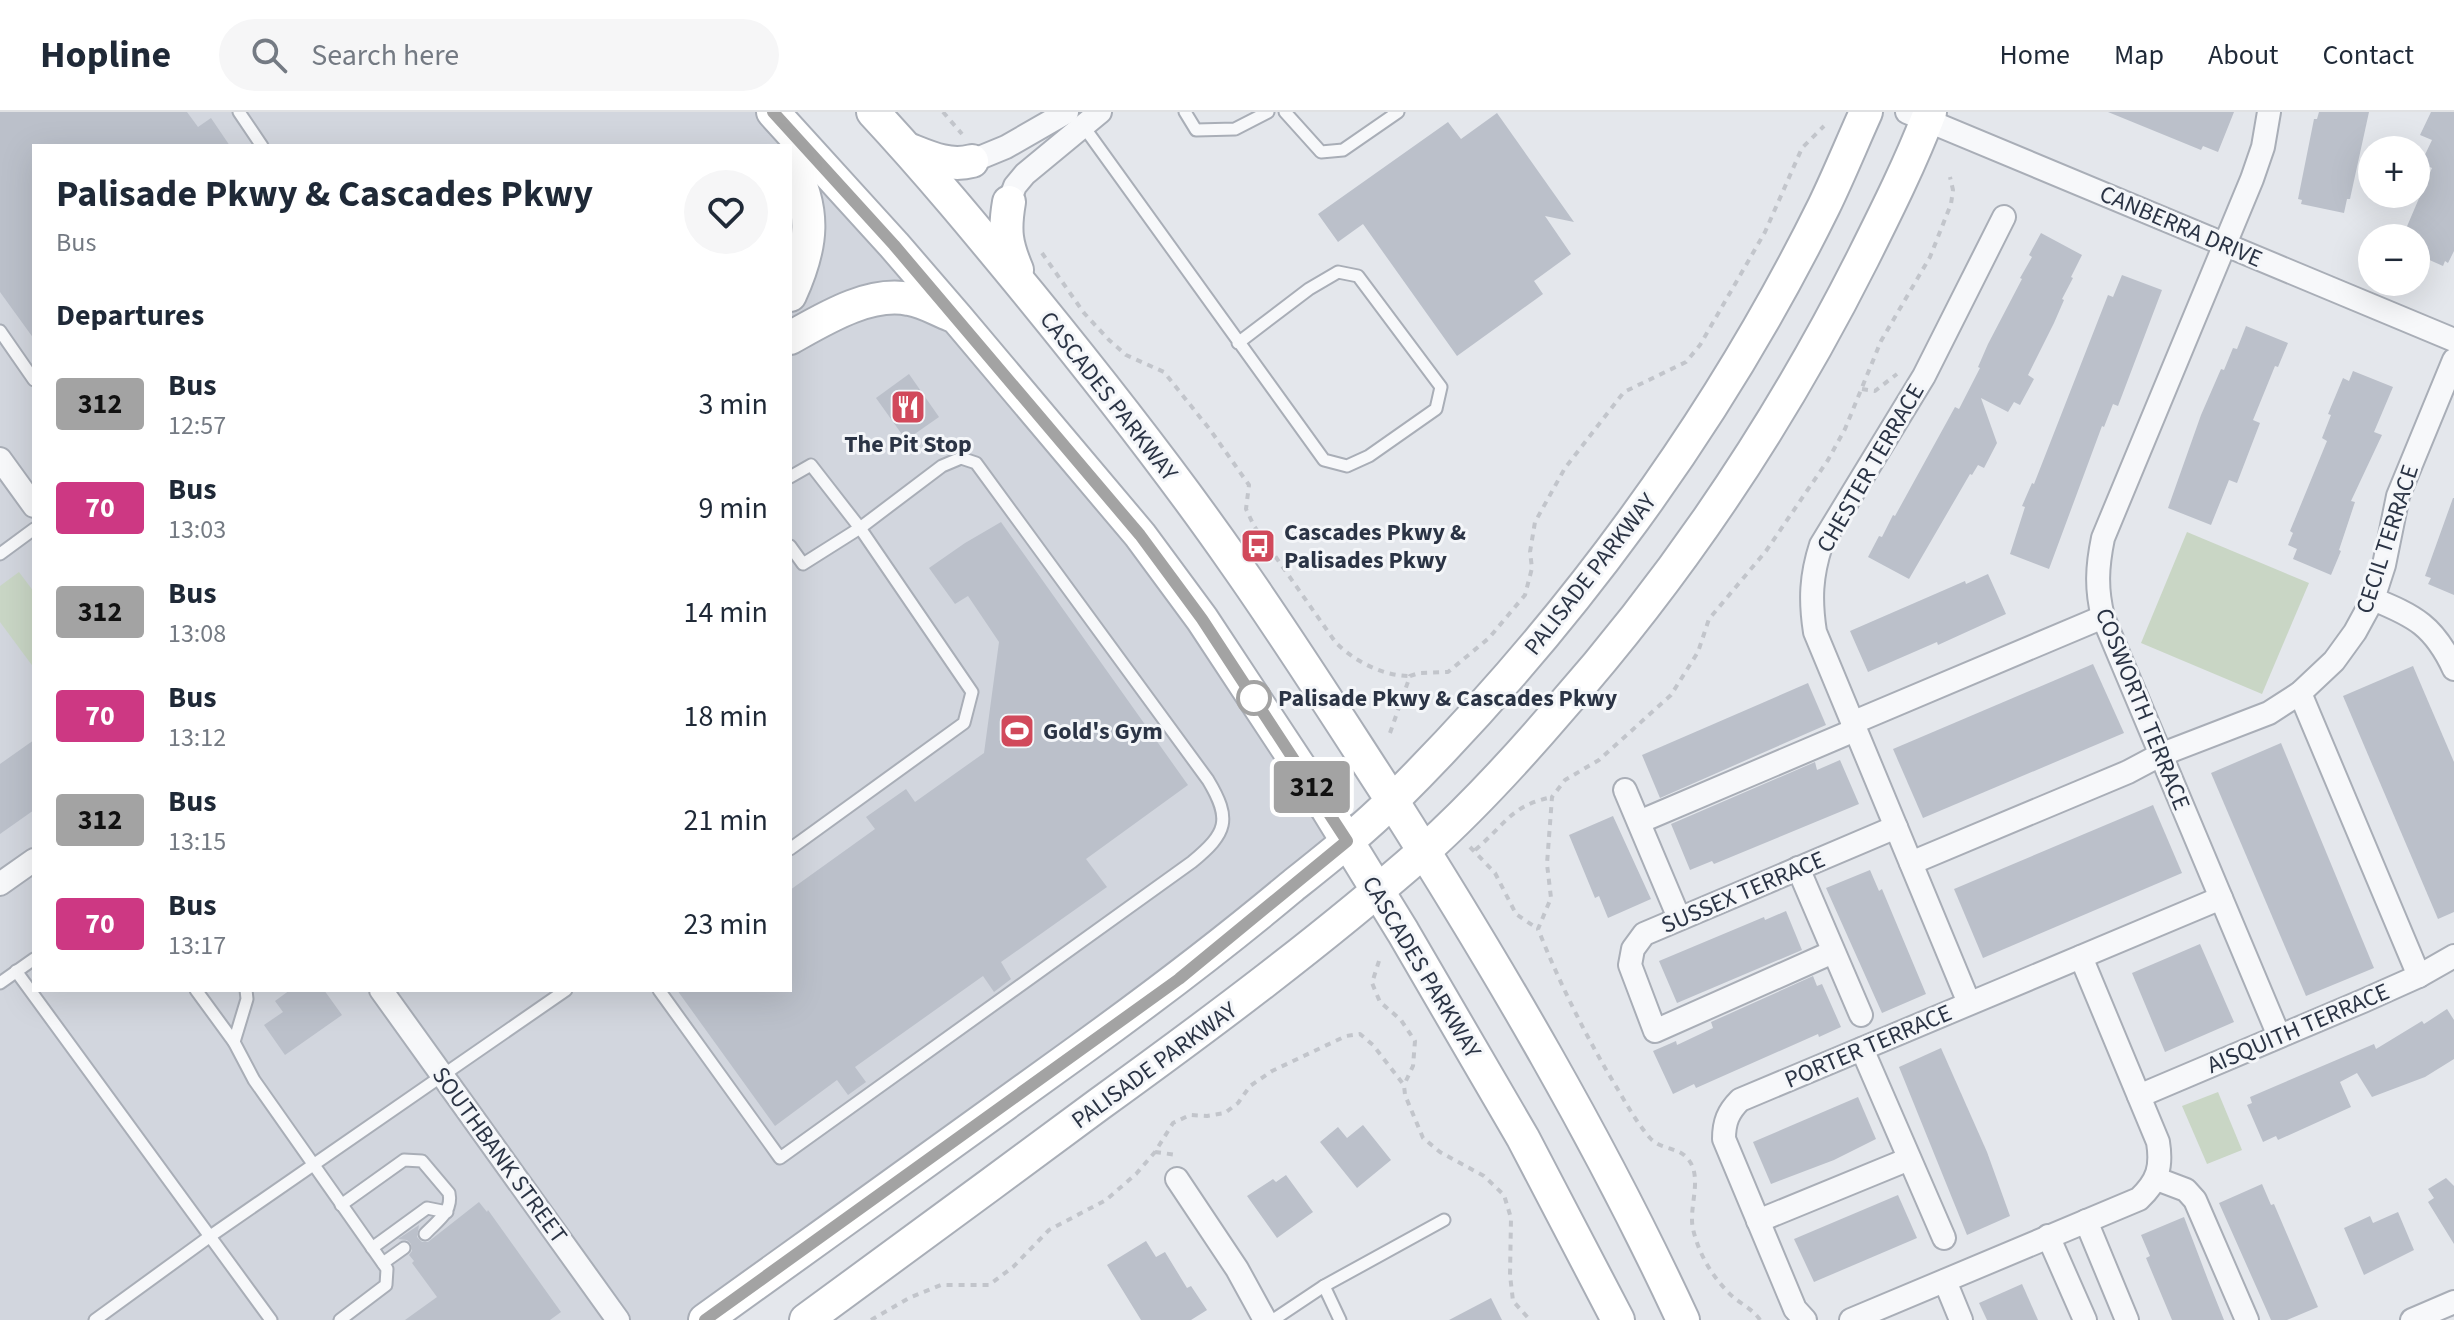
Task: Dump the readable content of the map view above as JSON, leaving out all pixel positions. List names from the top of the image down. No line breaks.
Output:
{"streets":{"main road":["CASCADES PARKWAY","PALISADE PARKWAY"],"street":["CANBERRA DRIVE","CHESTER TERRACE","CECIL TERRACE","COSWORTH TERRACE","SUSSEX TERRACE","AISQUITH TERRACE","PORTER TERRACE","SOUTHBANK STREET"]},"crossings":[["CANBERRA DRIVE","PALISADE PARKWAY"],["CANBERRA DRIVE","COSWORTH TERRACE"],["CASCADES PARKWAY","PALISADE PARKWAY"],["CHESTER TERRACE","SUSSEX TERRACE"],["CHESTER TERRACE","PORTER TERRACE"],["CECIL TERRACE","COSWORTH TERRACE"],["COSWORTH TERRACE","AISQUITH TERRACE"],["COSWORTH TERRACE","PORTER TERRACE"]],"places":{"restaurant":["The Pit Stop"],"bus stop":["Cascades Pkwy & Palisades Pkwy"],"other":["Palisade Pkwy & Cascades Pkwy"],"sports":["Gold's Gym"]},"lines":["bus line 312"],"page":{"header":"Hopline","search":"Search here","nav":["Home","Map","About","Contact"],"on_map":"312","map_buttons":["+","−"],"heading":[["Palisade Pkwy & Cascades Pkwy","Bus"],"Departures"],"list":[{"mark":"312","name":"Bus","note":"12:57","value":"3 min"},{"mark":"70","name":"Bus","note":"13:03","value":"9 min"},{"mark":"312","name":"Bus","note":"13:08","value":"14 min"},{"mark":"70","name":"Bus","note":"13:12","value":"18 min"},{"mark":"312","name":"Bus","note":"13:15","value":"21 min"},{"mark":"70","name":"Bus","note":"13:17","value":"23 min"}]}}
